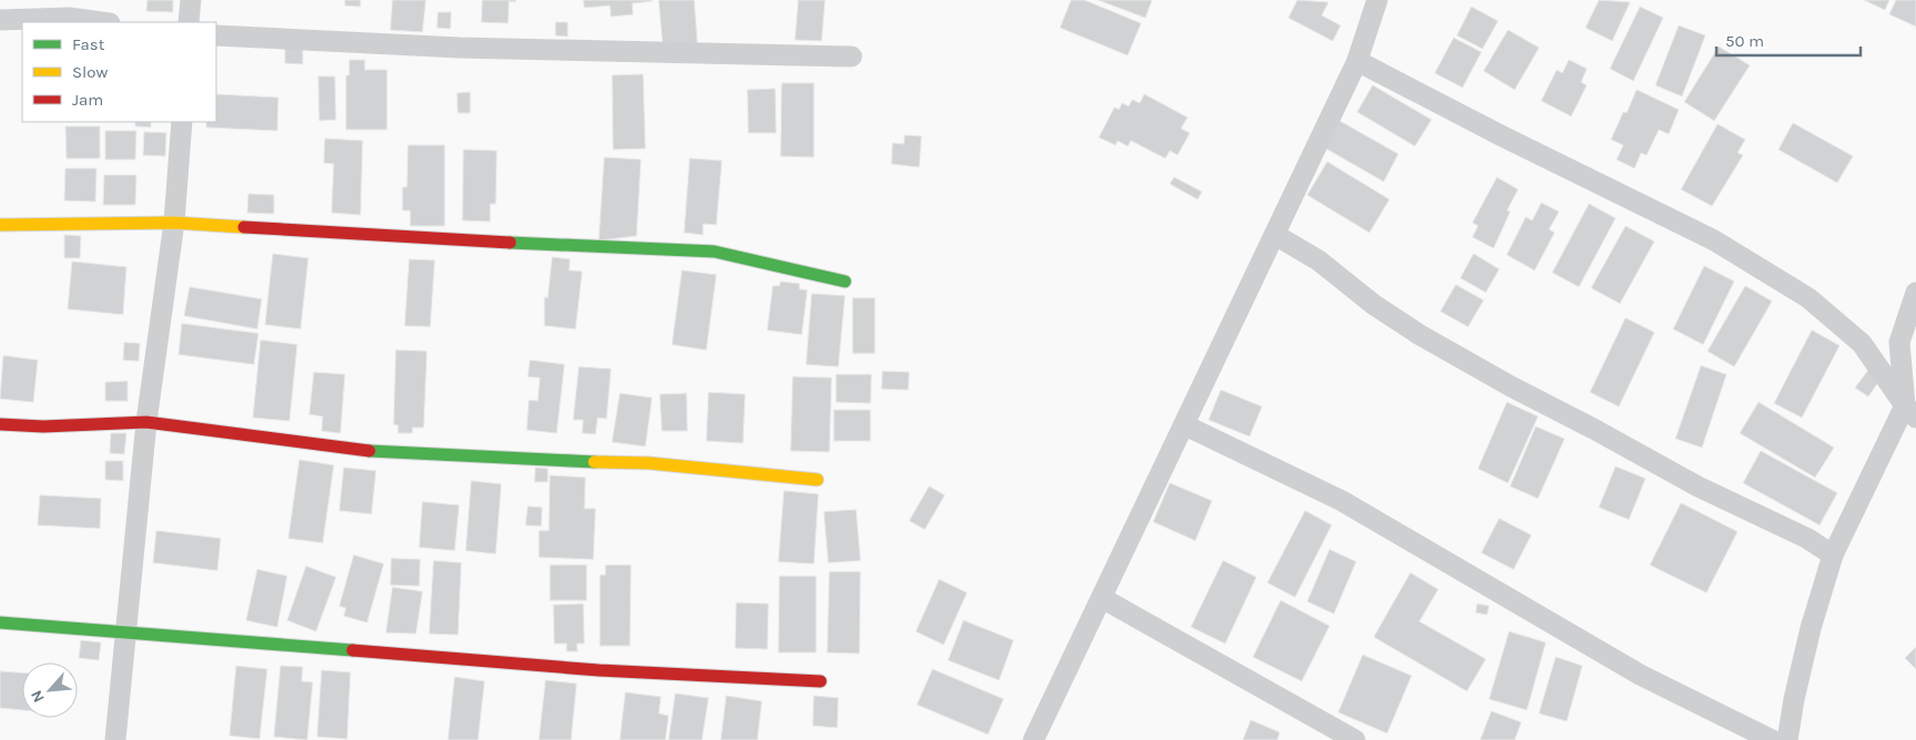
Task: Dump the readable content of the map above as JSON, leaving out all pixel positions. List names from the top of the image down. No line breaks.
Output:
{"legend":["Fast","Slow","Jam"],"scale_bar":"50 m","north":"bottom left"}
